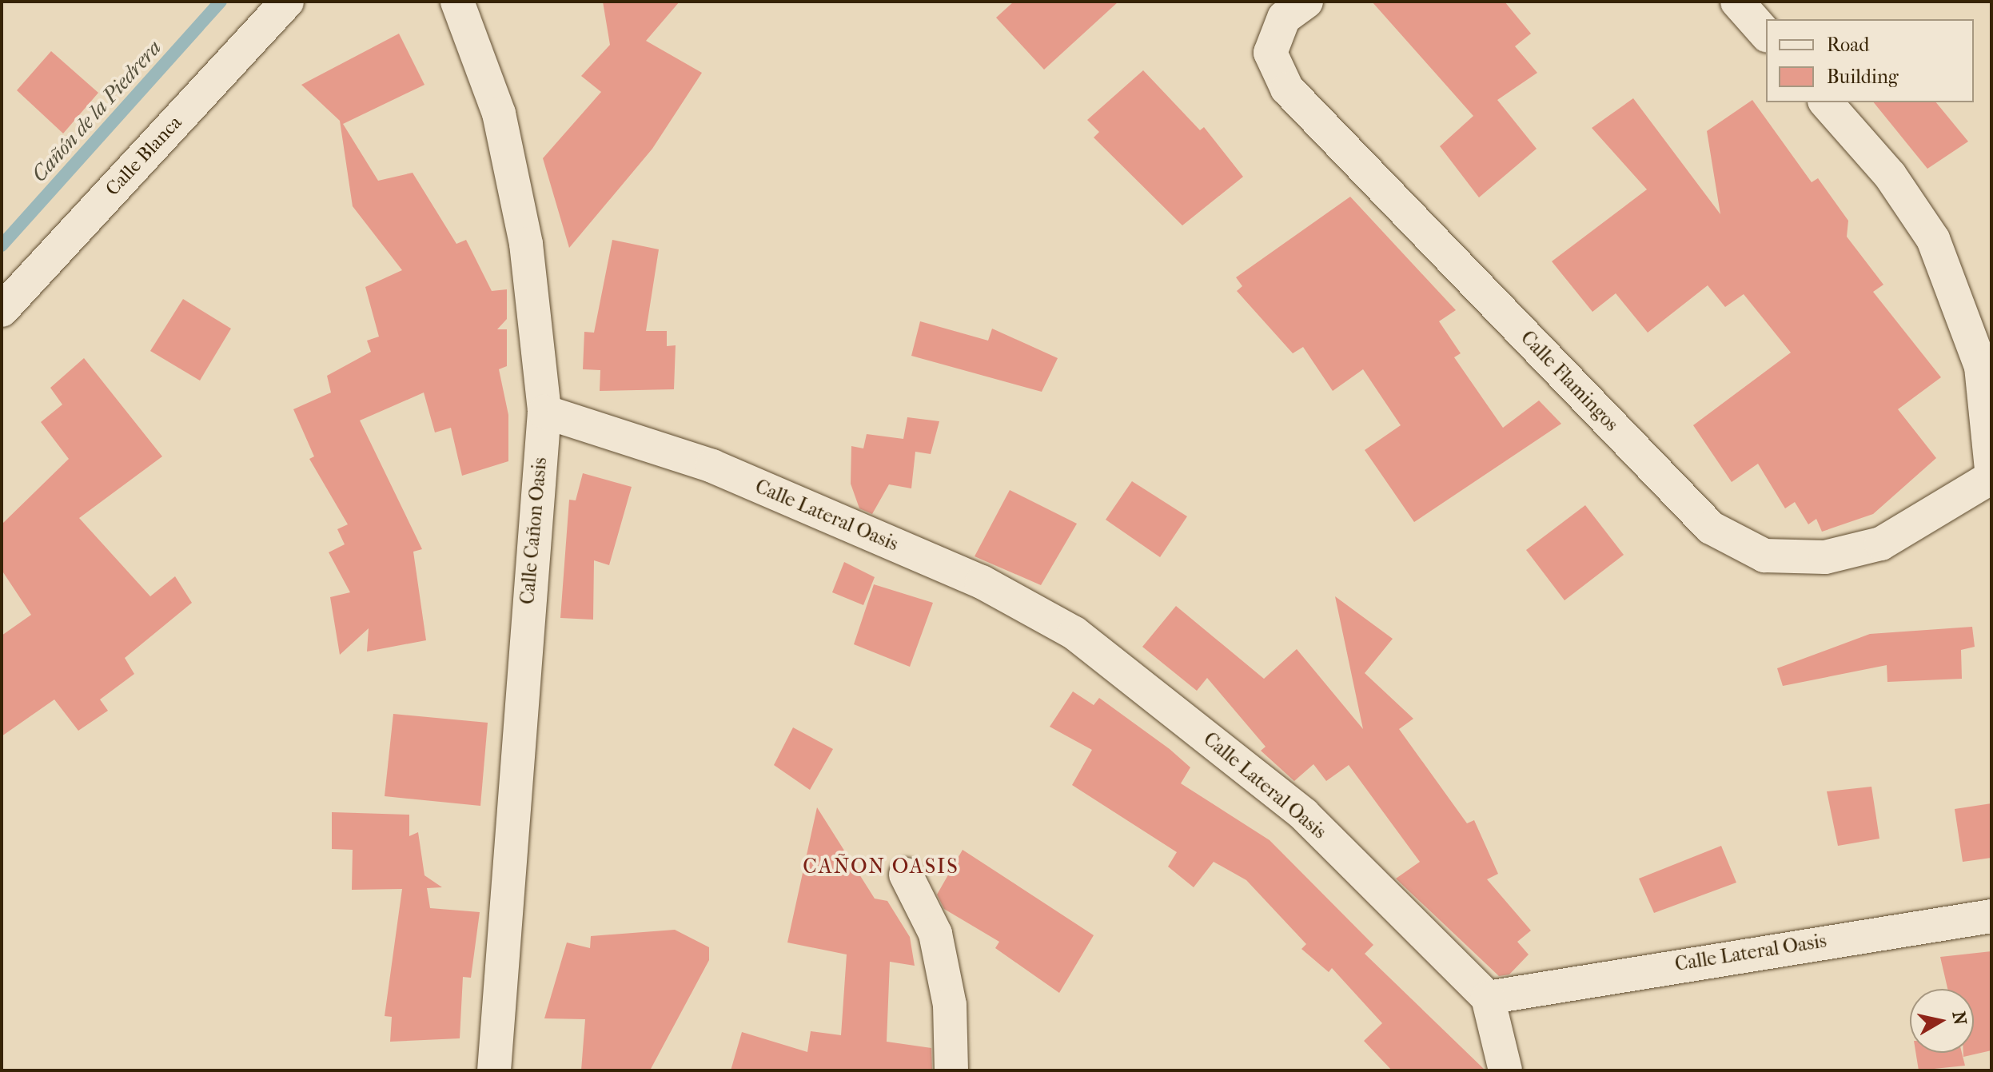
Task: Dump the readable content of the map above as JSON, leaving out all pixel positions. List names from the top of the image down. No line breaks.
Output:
{"streets":{"street":["Calle Blanca","Calle Flamingos","Calle Lateral Oasis","Calle Cañon Oasis"]},"crossings":[["Calle Lateral Oasis","Calle Cañon Oasis"]],"districts":["CAÑON OASIS"],"water":["Cañón de la Piedrera"],"legend":["Road","Building"],"north":"right"}
